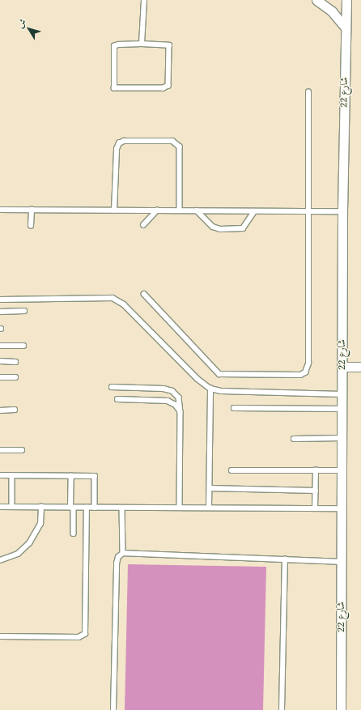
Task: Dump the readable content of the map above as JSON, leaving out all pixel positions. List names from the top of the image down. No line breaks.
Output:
{"streets":{"street":["شارع 22"]},"north":"top left"}
